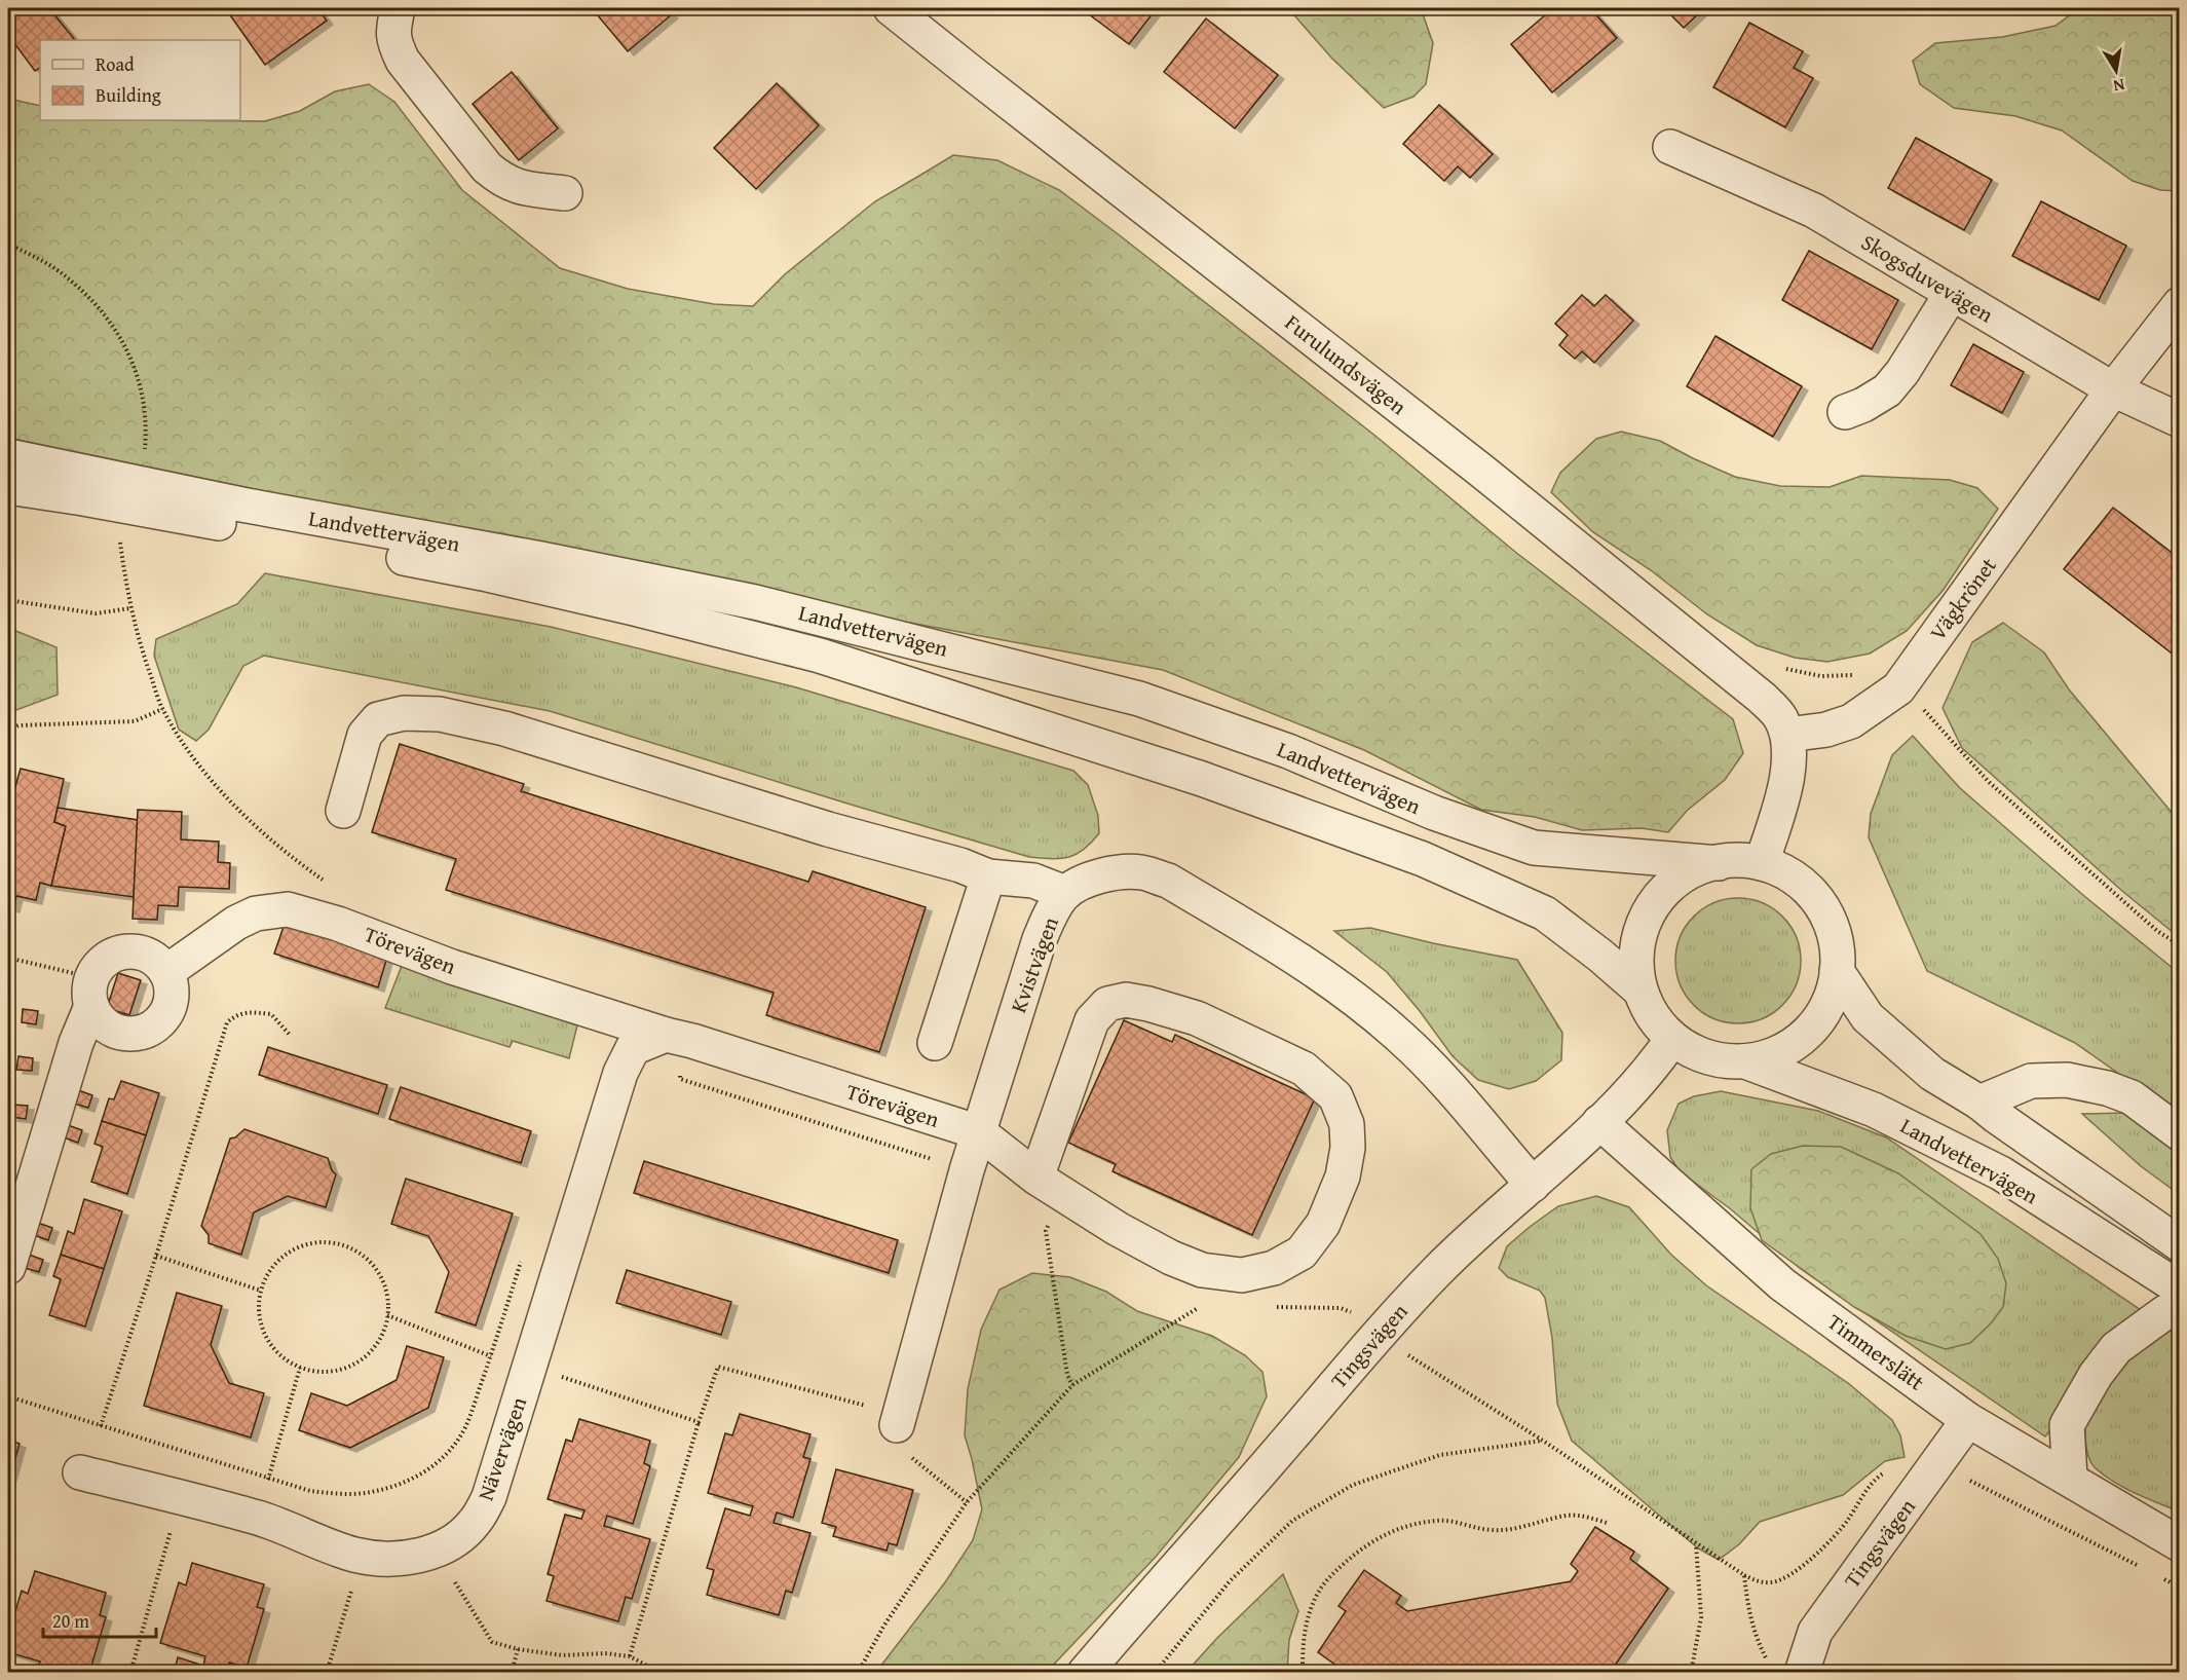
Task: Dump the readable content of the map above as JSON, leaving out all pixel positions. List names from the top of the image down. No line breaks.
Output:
{"streets":{"street":["Skogsduvevägen","Furulundsvägen","Landvettervägen","Vägkrönet","Törevägen","Kvistvägen","Tingsvägen","Timmerslätt","Nävervägen"]},"crossings":[["Skogsduvevägen","Vägkrönet"],["Furulundsvägen","Vägkrönet"],["Landvettervägen","Tingsvägen"],["Törevägen","Kvistvägen"],["Törevägen","Nävervägen"],["Kvistvägen","Tingsvägen"],["Tingsvägen","Timmerslätt"]],"legend":["Road","Building"],"scale_bar":"20 m","north":"bottom"}
